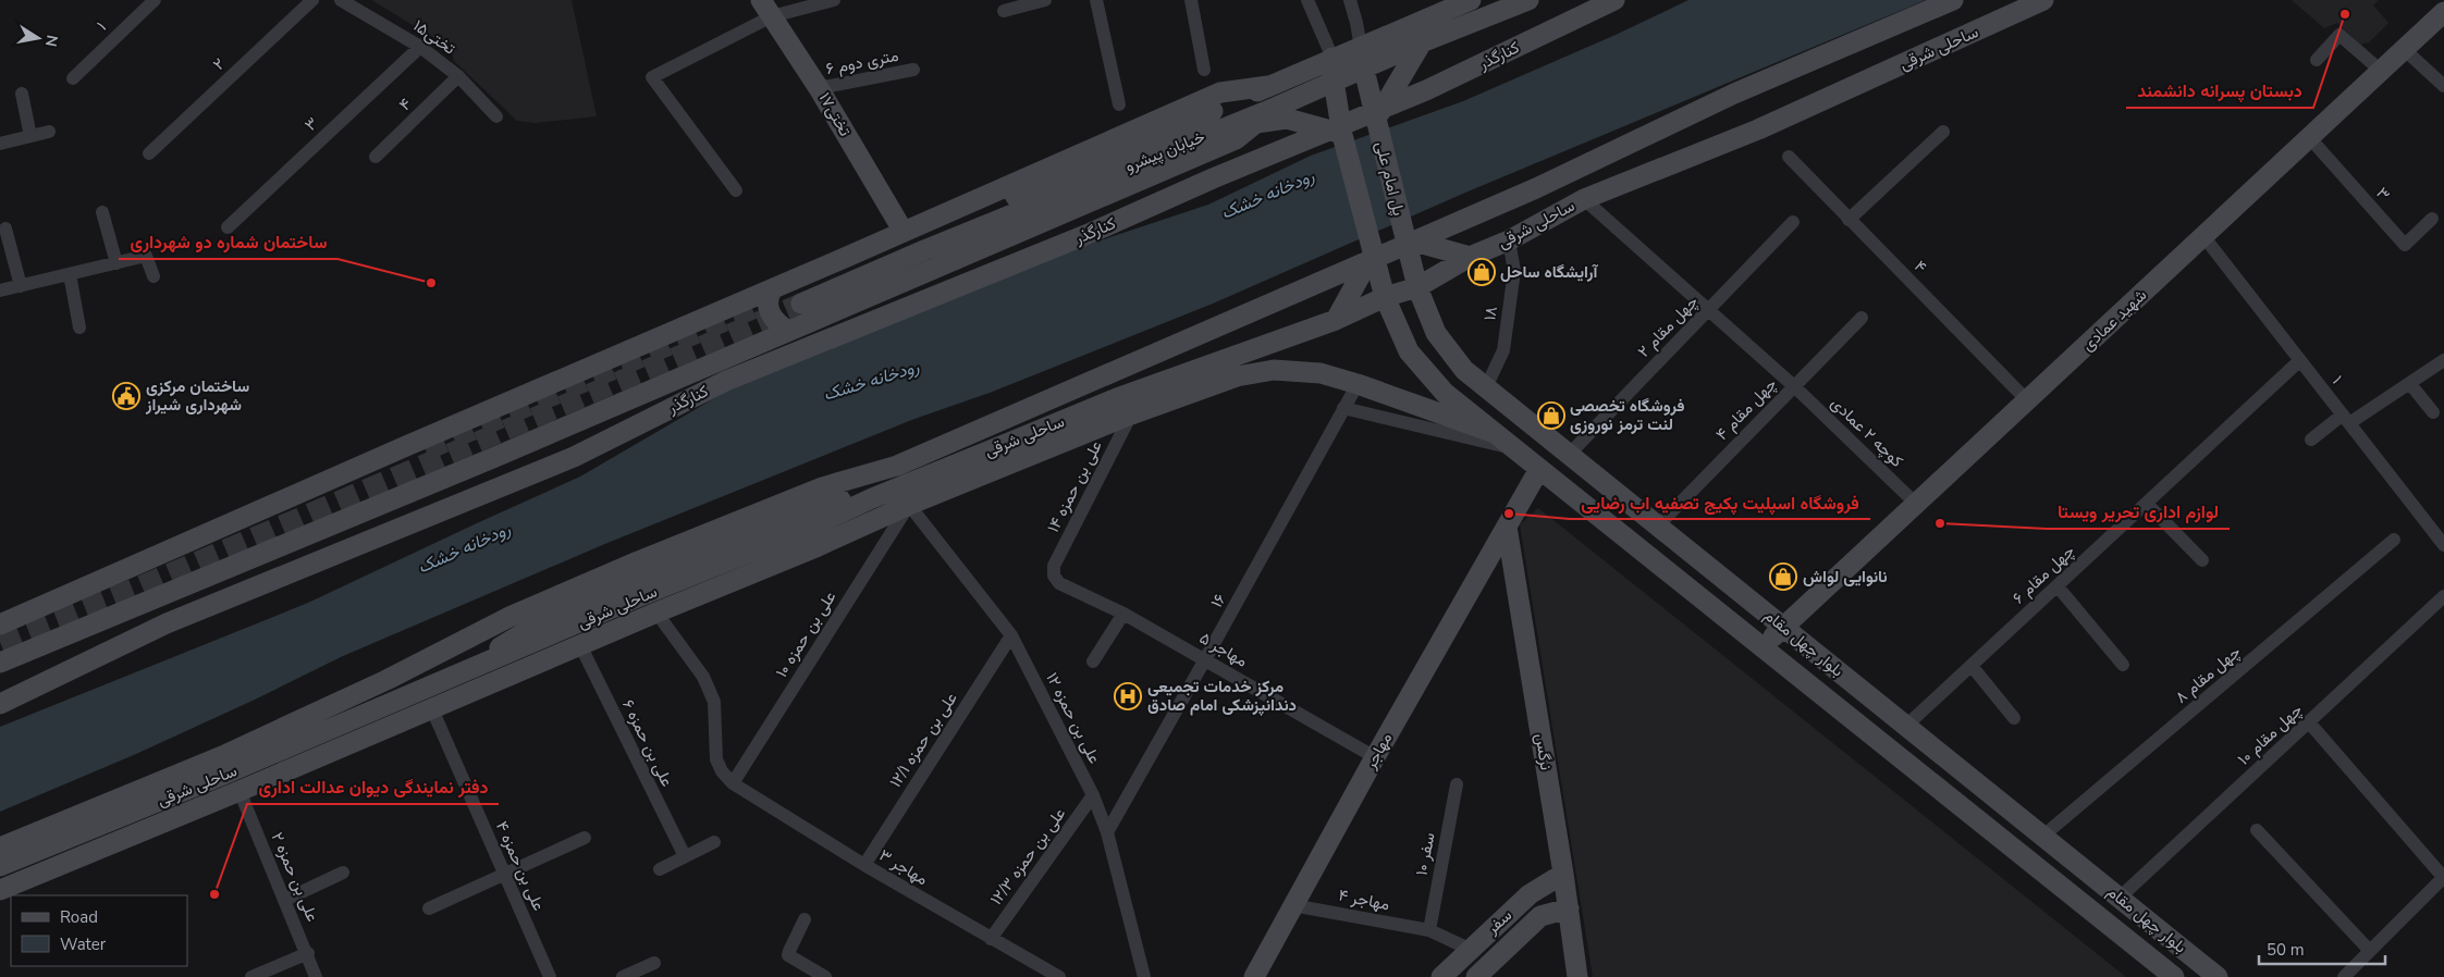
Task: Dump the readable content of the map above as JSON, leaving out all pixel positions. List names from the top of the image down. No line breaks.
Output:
{"streets":{"main road":["ساحلی شرقی","کنارگذر","تختی۱۷","خیابان پیشرو","پل امام علی","شهید عمادی","بلوار چهل مقام","مهاجر","نرگس","سفر"],"street":["۱","تختی۱۵","۶ متری دوم","۲","۴","۳","۱۸","چهل مقام ۲","چهل مقام ۴","کوچه ۲ عمادی","۱۴ علی بن حمزه","چهل مقام ۶","۱۶","۱۰ علی بن حمزه","۵ مهاجر","چهل مقام ۸","۱۲ علی بن حمزه","چهل مقام ۱۰","۱۲/۱ علی بن حمزه","۶ علی بن حمزه","۱۰ سفر","۱۲/۳ علی بن حمزه","۴ علی بن حمزه","۳ مهاجر","۲ علی بن حمزه","۴ مهاجر"]},"crossings":[["۱","شهید عمادی"],["۱","چهل مقام ۶"],["تختی۱۵","۴"],["تختی۱۵","۳"],["ساحلی شرقی","پل امام علی"],["ساحلی شرقی","۱۸"],["ساحلی شرقی","کوچه ۲ عمادی"],["ساحلی شرقی","۱۴ علی بن حمزه"],["ساحلی شرقی","۱۶"],["ساحلی شرقی","۱۰ علی بن حمزه"],["ساحلی شرقی","بلوار چهل مقام"],["ساحلی شرقی","۱۲ علی بن حمزه"],["ساحلی شرقی","۶ علی بن حمزه"],["ساحلی شرقی","۴ علی بن حمزه"],["ساحلی شرقی","۲ علی بن حمزه"],["۶ متری دوم","تختی۱۷"],["۴","شهید عمادی"],["۳","شهید عمادی"],["خیابان پیشرو","پل امام علی"],["پل امام علی","بلوار چهل مقام"],["۱۸","بلوار چهل مقام"],["شهید عمادی","کوچه ۲ عمادی"],["شهید عمادی","بلوار چهل مقام"],["چهل مقام ۲","کوچه ۲ عمادی"],["چهل مقام ۲","بلوار چهل مقام"],["چهل مقام ۴","کوچه ۲ عمادی"],["چهل مقام ۴","بلوار چهل مقام"],["۱۴ علی بن حمزه","۵ مهاجر"],["چهل مقام ۶","بلوار چهل مقام"],["۱۶","۵ مهاجر"],["۱۶","۱۲ علی بن حمزه"],["۱۰ علی بن حمزه","۱۲ علی بن حمزه"],["۱۰ علی بن حمزه","۳ مهاجر"],["بلوار چهل مقام","چهل مقام ۸"],["بلوار چهل مقام","چهل مقام ۱۰"],["بلوار چهل مقام","مهاجر"],["۵ مهاجر","مهاجر"],["۱۲ علی بن حمزه","۱۲/۱ علی بن حمزه"],["۱۲ علی بن حمزه","۱۲/۳ علی بن حمزه"],["۱۲/۱ علی بن حمزه","۳ مهاجر"],["مهاجر","نرگس"],["مهاجر","۴ مهاجر"],["نرگس","سفر"],["۱۰ سفر","۴ مهاجر"],["۱۲/۳ علی بن حمزه","۳ مهاجر"],["۴ مهاجر","سفر"]],"water":["رودخانه خشک"],"places":{"other":["دبستان پسرانه دانشمند","ساختمان شماره دو شهرداری","فروشگاه اسپلیت پکیج تصفیه اب رضایی","لوازم اداری تحریر ویستا","دفتر نمایندگی دیوان عدالت اداری"],"shop":["آرایشگاه ساحل","فروشگاه تخصصی لنت ترمز نوروزی","نانوایی لواش"],"public building":["ساختمان مرکزی شهرداری شیراز"],"hospital":["مرکز خدمات تجمیعی دندانپزشکی امام صادق"]},"legend":["Road","Water"],"scale_bar":"50 m","north":"right"}
